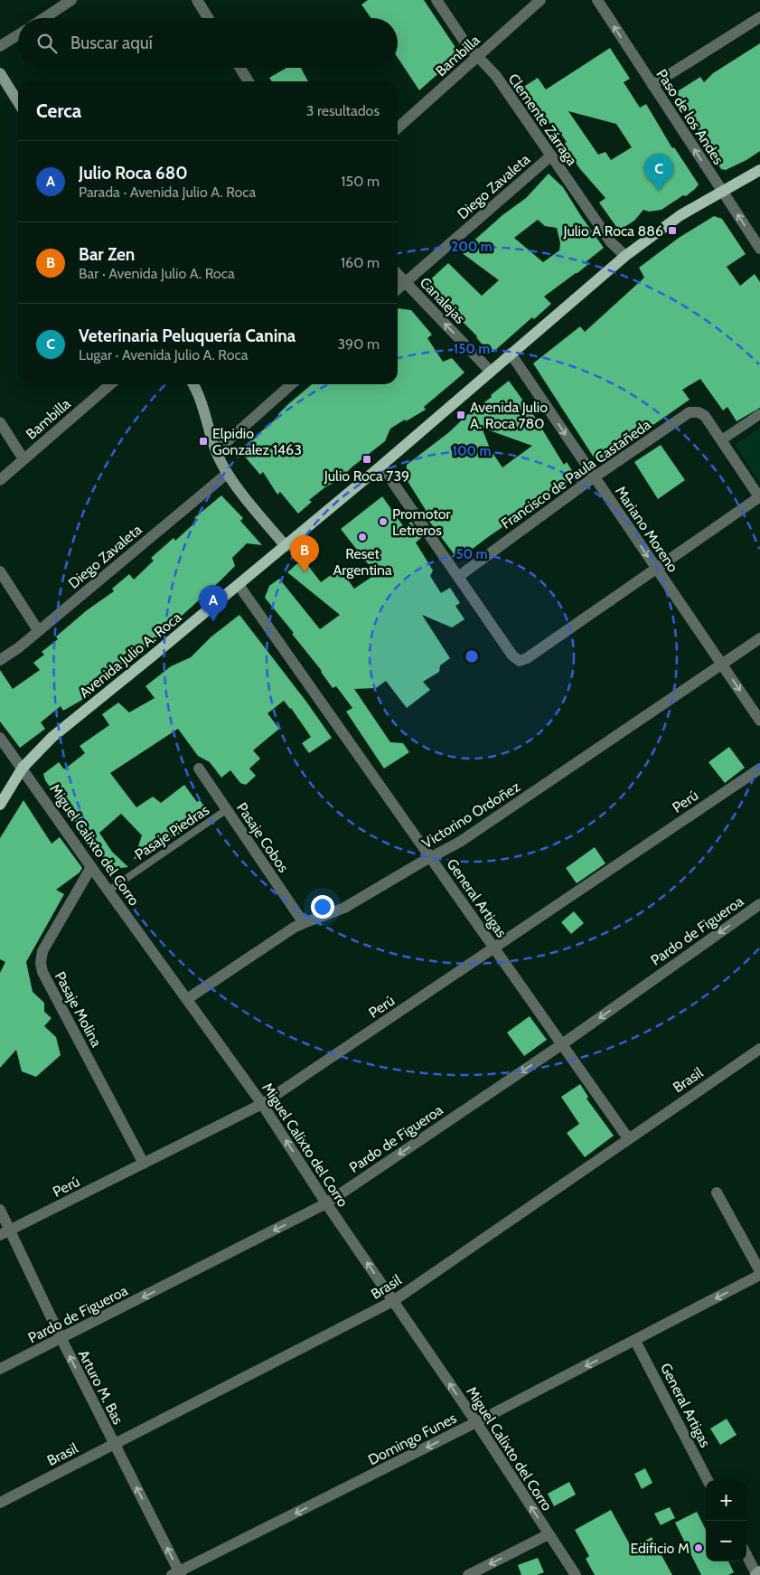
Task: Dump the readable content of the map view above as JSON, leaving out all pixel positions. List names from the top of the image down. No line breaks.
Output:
{"streets":{"main road":["Avenida Julio A. Roca"],"street":["Bambilla","Paso de los Andes","Clemente Zárraga","Diego Zavaleta","Canalejas","Francisco de Paula Castañeda","Mariano Moreno","Perú","Victorino Ordoñez","Pasaje Cobos","Miguel Calixto del Corro","General Artigas","Pardo de Figueroa","Pasaje Molina","Brasil","Arturo M. Bas","Domingo Funes"],"lane":["Pasaje Piedras"]},"crossings":[["Bambilla","Clemente Zárraga"],["Paso de los Andes","Avenida Julio A. Roca"],["Clemente Zárraga","Diego Zavaleta"],["Clemente Zárraga","Avenida Julio A. Roca"],["Diego Zavaleta","Canalejas"],["Canalejas","Avenida Julio A. Roca"],["Francisco de Paula Castañeda","Mariano Moreno"],["Mariano Moreno","Avenida Julio A. Roca"],["Mariano Moreno","Victorino Ordoñez"],["Avenida Julio A. Roca","Miguel Calixto del Corro"],["Avenida Julio A. Roca","General Artigas"],["Perú","Miguel Calixto del Corro"],["Perú","General Artigas"],["Perú","Pasaje Molina"],["Perú","Arturo M. Bas"],["Victorino Ordoñez","Pasaje Cobos"],["Victorino Ordoñez","Miguel Calixto del Corro"],["Victorino Ordoñez","General Artigas"],["Pasaje Piedras","Pasaje Cobos"],["Pasaje Piedras","Miguel Calixto del Corro"],["Miguel Calixto del Corro","Pardo de Figueroa"],["Miguel Calixto del Corro","Pasaje Molina"],["Miguel Calixto del Corro","Brasil"],["Miguel Calixto del Corro","Domingo Funes"],["General Artigas","Pardo de Figueroa"],["General Artigas","Brasil"],["General Artigas","Domingo Funes"],["Pardo de Figueroa","Arturo M. Bas"],["Brasil","Arturo M. Bas"],["Arturo M. Bas","Domingo Funes"]],"one_way":["Paso de los Andes","Canalejas","Mariano Moreno","Miguel Calixto del Corro","Pardo de Figueroa","Arturo M. Bas","Domingo Funes"],"places":{"transit":["Julio A Roca 886","Avenida Julio A. Roca 780","Elpidio Gonzalez 1463","Julio Roca 739"],"other":["Promotor Letreros","Reset Argentina","Edificio M"]},"page":{"search":"Buscar aquí","heading":["Cerca","3 resultados"],"list":[{"mark":"A","name":"Julio Roca 680","note":"Parada · Avenida Julio A. Roca","value":"150 m"},{"mark":"B","name":"Bar Zen","note":"Bar · Avenida Julio A. Roca","value":"160 m"},{"mark":"C","name":"Veterinaria Peluquería Canina","note":"Lugar · Avenida Julio A. Roca","value":"390 m"}],"pins":["C","B","A"],"map_buttons":["+","−"]},"rings":["200 m","150 m","100 m","50 m"]}
